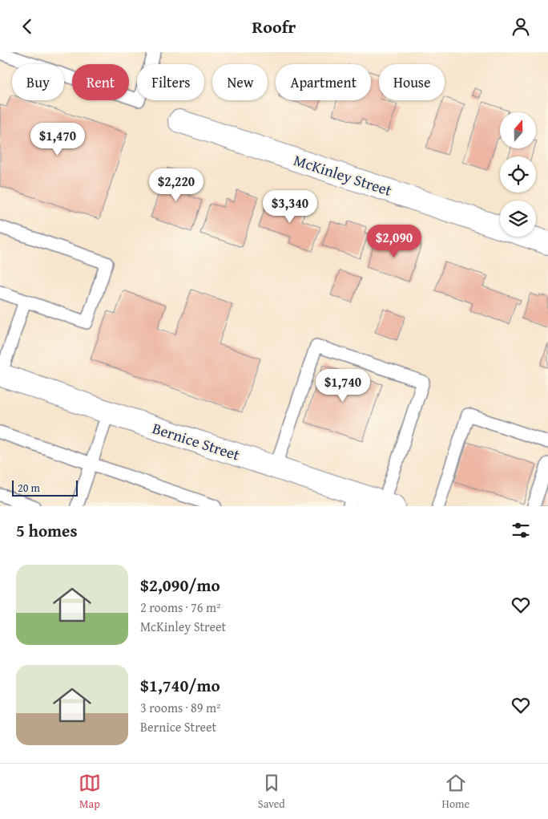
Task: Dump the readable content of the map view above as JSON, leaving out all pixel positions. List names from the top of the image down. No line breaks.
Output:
{"streets":{"street":["McKinley Street","Bernice Street"]},"scale_bar":"20 m","north":"top","page":{"header":"Roofr","chip":["Buy","Rent","Filters","New","Apartment","House"],"price":["$1,470","$2,220","$3,340","$2,090","$1,740"],"scale":"20 m","heading":"5 homes","list":[{"name":"$2,090/mo","note":"2 rooms · 76 m² · McKinley Street"},{"name":"$1,740/mo","note":"3 rooms · 89 m² · Bernice Street"}],"tabs":["Map","Saved","Home"]}}
